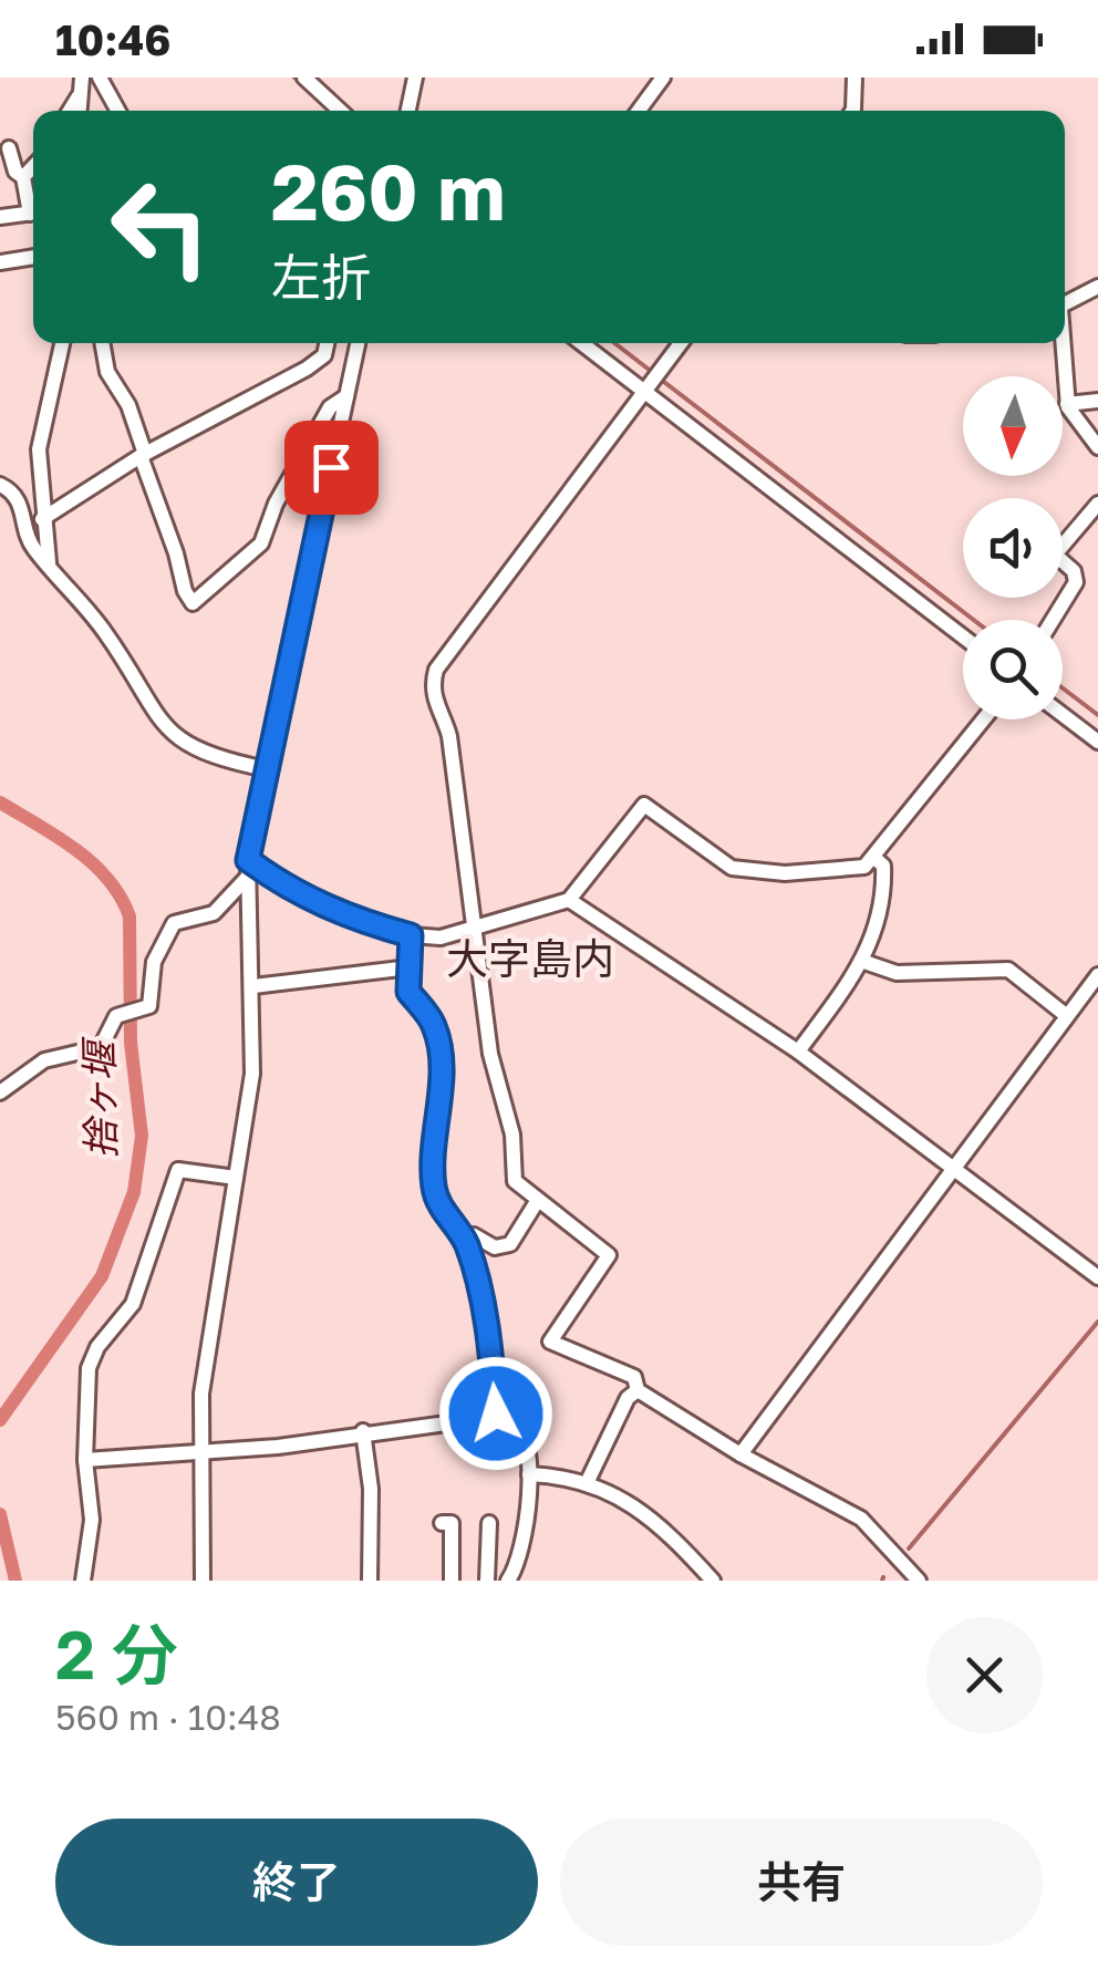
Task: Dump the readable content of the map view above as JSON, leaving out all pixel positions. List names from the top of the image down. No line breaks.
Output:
{"districts":["大字島内"],"water":["捨ヶ堰"],"north":"bottom","page":{"status":"10:46","turn":["260 m","左折"],"heading":["2 分","560 m · 10:48"],"buttons":["終了","共有"]}}
